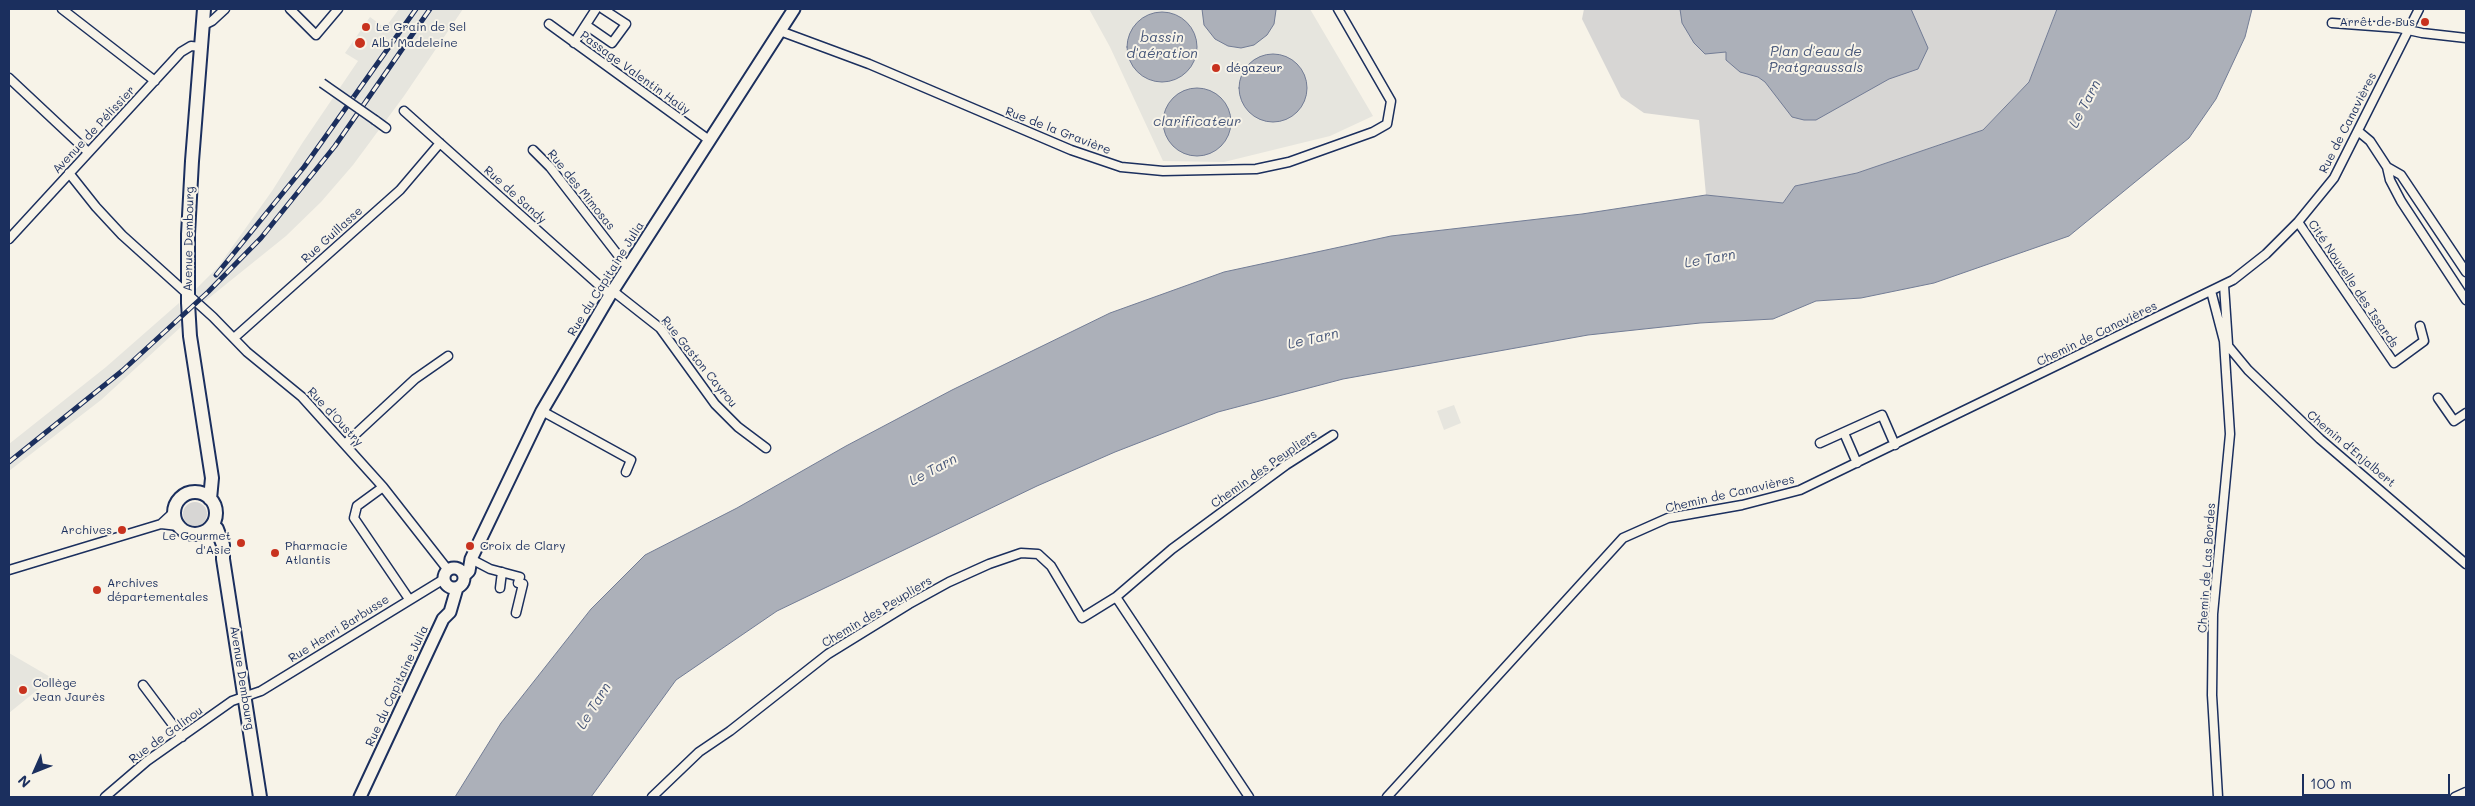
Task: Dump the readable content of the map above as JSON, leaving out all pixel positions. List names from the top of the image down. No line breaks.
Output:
{"streets":{"main road":["Avenue Dembourg"],"street":["Passage Valentin Haüy","Rue de Canavières","Avenue de Pélissier","Rue de la Gravière","Rue des Mimosas","Rue de Sandy","Rue Guillasse","Rue du Capitaine Julia","Cité Nouvelle des Issards","Chemin de Canavières","Rue Gaston Cayrou","Rue d'Oustry","Chemin d'Enjalbert","Chemin des Peupliers","Chemin de Las Bordes","Rue Henri Barbusse","Rue de Galinou"]},"crossings":[["Passage Valentin Haüy","Rue du Capitaine Julia"],["Rue de Canavières","Cité Nouvelle des Issards"],["Rue de Canavières","Chemin de Canavières"],["Rue de Canavières","Chemin d'Enjalbert"],["Avenue de Pélissier","Avenue Dembourg"],["Avenue de Pélissier","Rue d'Oustry"],["Rue de la Gravière","Rue du Capitaine Julia"],["Rue des Mimosas","Rue du Capitaine Julia"],["Rue de Sandy","Rue Guillasse"],["Rue de Sandy","Rue du Capitaine Julia"],["Rue de Sandy","Rue Gaston Cayrou"],["Rue Guillasse","Rue d'Oustry"],["Avenue Dembourg","Rue d'Oustry"],["Avenue Dembourg","Rue Henri Barbusse"],["Avenue Dembourg","Rue de Galinou"],["Rue du Capitaine Julia","Rue Gaston Cayrou"],["Rue du Capitaine Julia","Rue d'Oustry"],["Rue du Capitaine Julia","Rue Henri Barbusse"],["Chemin de Canavières","Chemin d'Enjalbert"],["Rue d'Oustry","Rue Henri Barbusse"],["Chemin d'Enjalbert","Chemin de Las Bordes"],["Rue Henri Barbusse","Rue de Galinou"]],"water":["bassin d'aération","Plan d'eau de Pratgraussals","Le Tarn","clarificateur"],"places":["Arrêt de Bus","Le Grain de Sel","Albi Madeleine","dégazeur","Archives","Le Gourmet d'Asie","Croix de Clary","Pharmacie Atlantis","Archives départementales","Collège Jean Jaurès"],"scale_bar":"100 m","north":"bottom left"}
